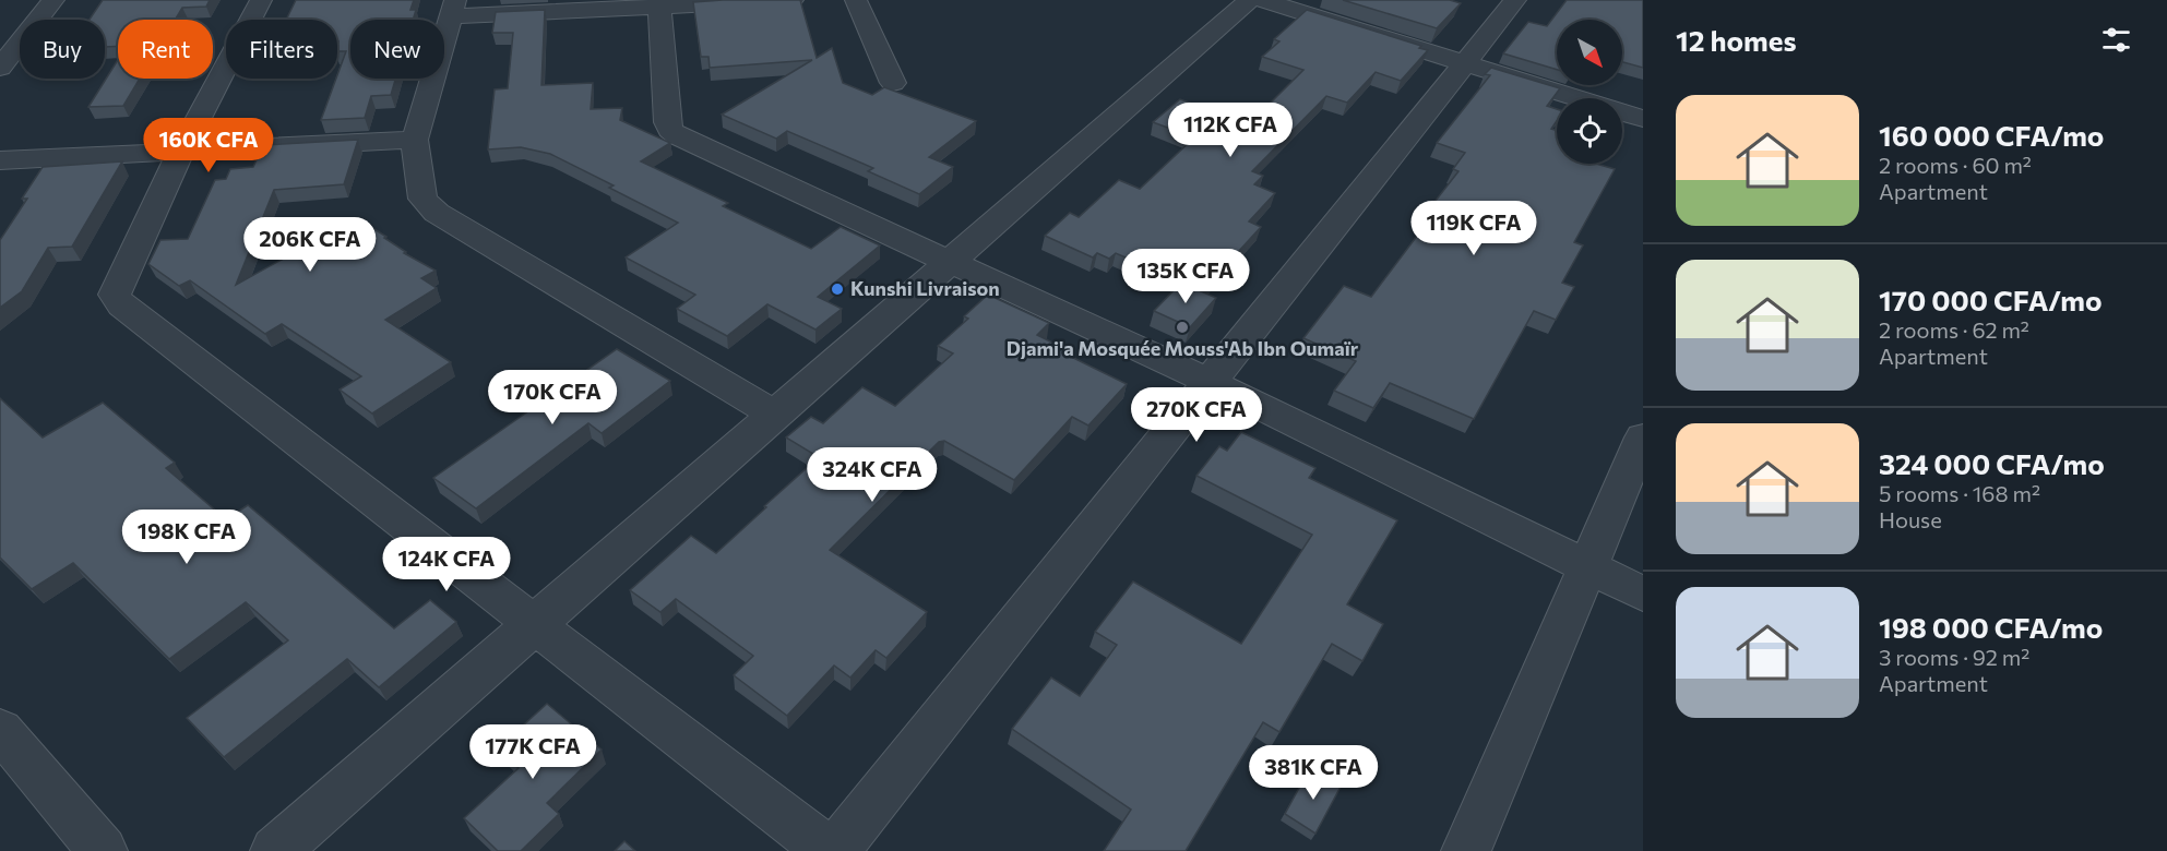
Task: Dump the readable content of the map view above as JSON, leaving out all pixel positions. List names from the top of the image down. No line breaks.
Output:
{"places":["Kunshi Livraison","Djami'a Mosquée Mouss'Ab Ibn Oumaïr"],"north":"bottom right","page":{"heading":"12 homes","chip":["Buy","Rent","Filters","New"],"list":[{"name":"160 000 CFA/mo","note":"2 rooms · 60 m² · Apartment"},{"name":"170 000 CFA/mo","note":"2 rooms · 62 m² · Apartment"},{"name":"324 000 CFA/mo","note":"5 rooms · 168 m² · House"},{"name":"198 000 CFA/mo","note":"3 rooms · 92 m² · Apartment"}],"price":["112K CFA","160K CFA","119K CFA","206K CFA","135K CFA","170K CFA","270K CFA","324K CFA","198K CFA","124K CFA","177K CFA","381K CFA"]}}
